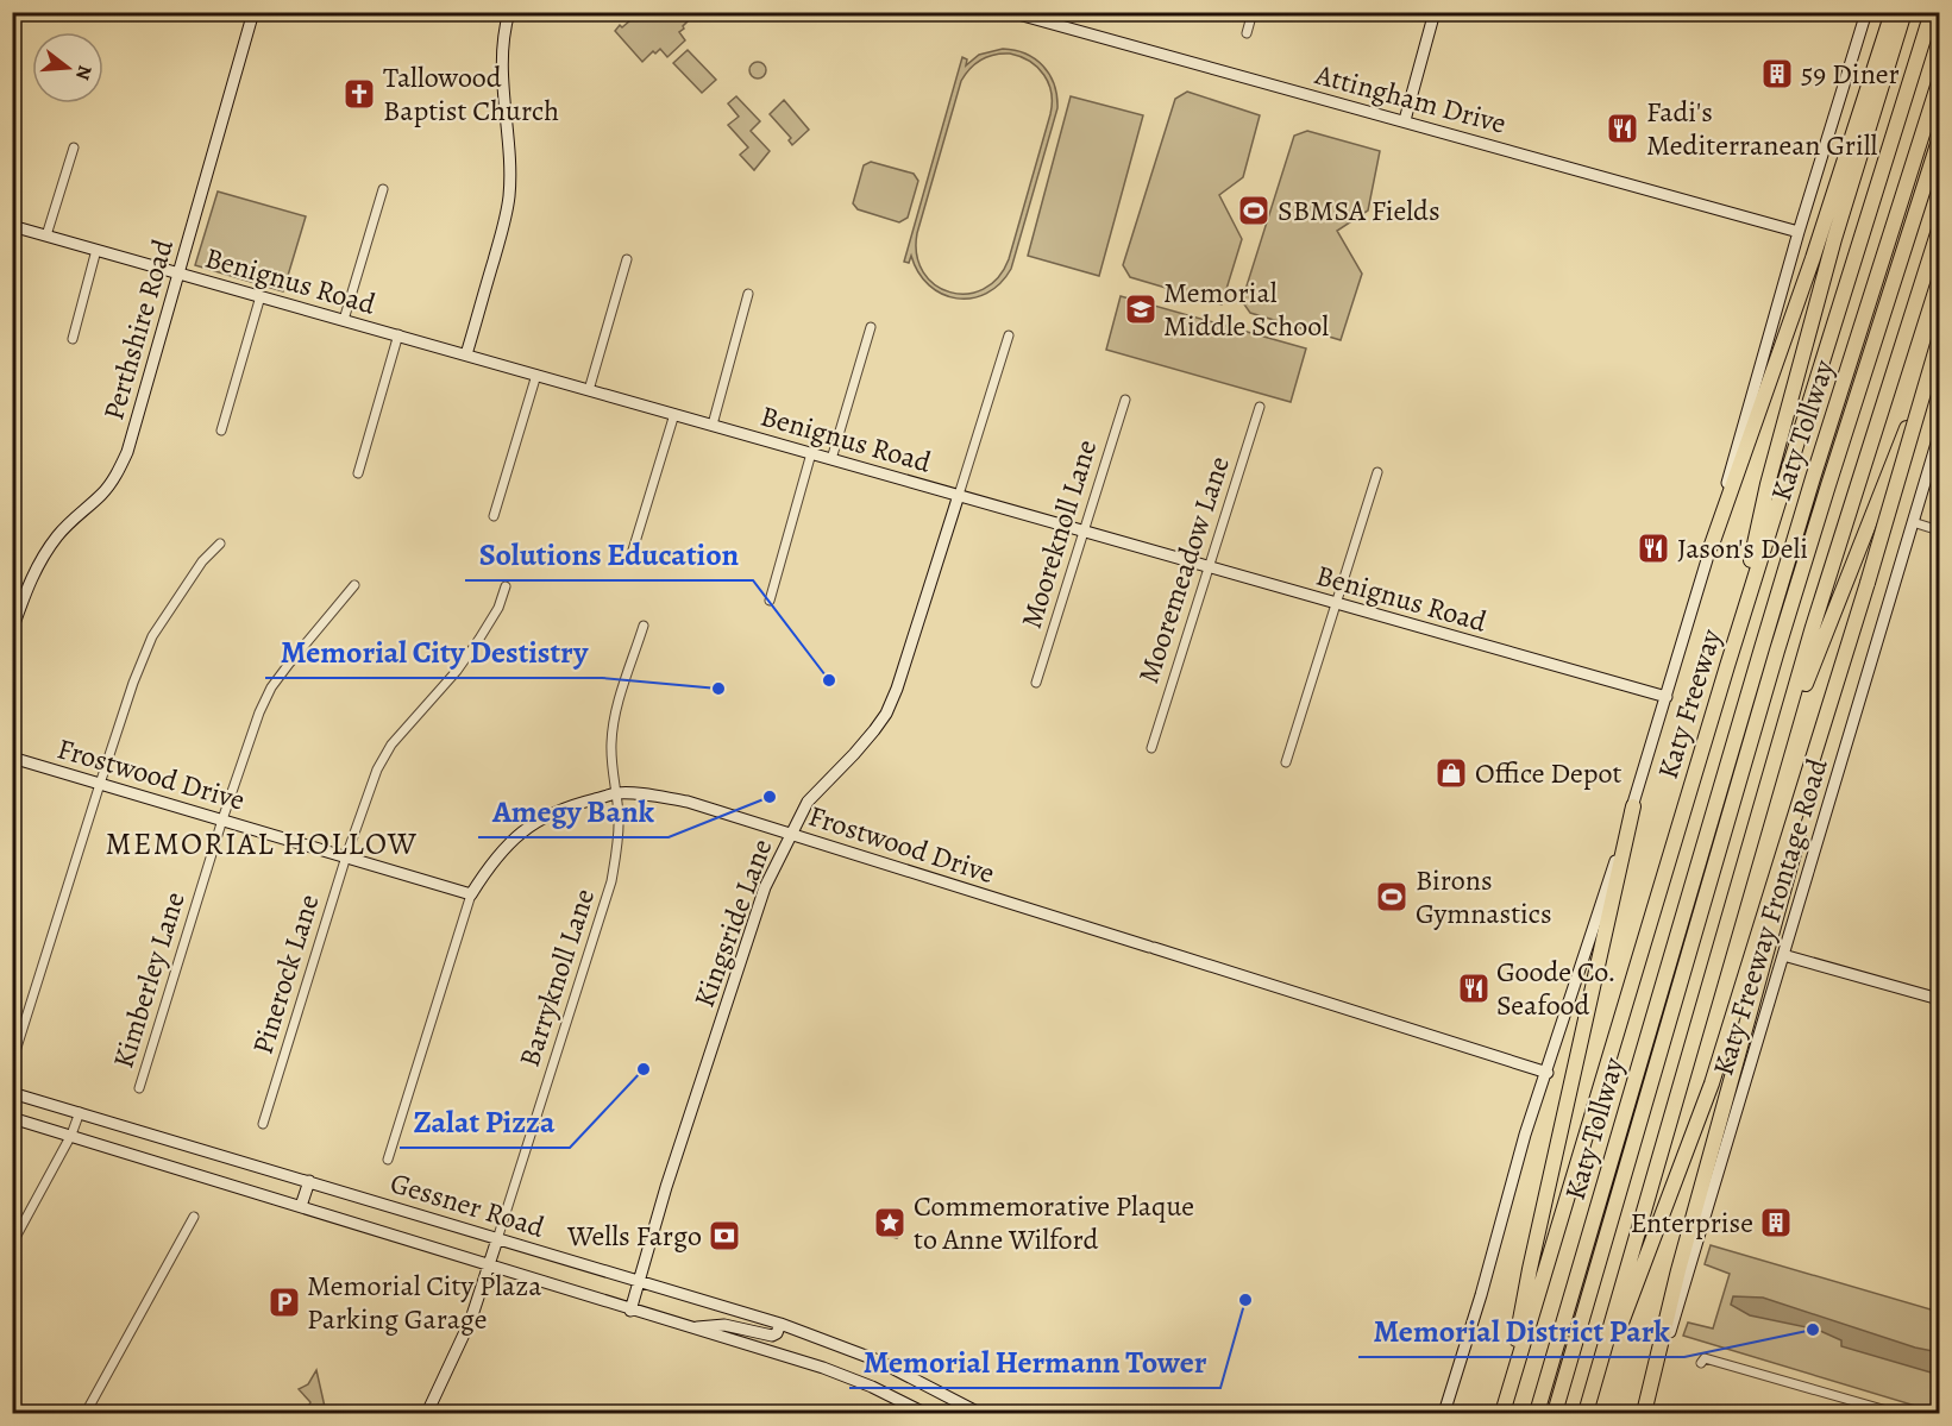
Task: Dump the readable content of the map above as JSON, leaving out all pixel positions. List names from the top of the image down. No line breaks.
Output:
{"streets":{"highway":["Katy Tollway","Katy Freeway"],"street":["Attingham Drive","Benignus Road","Perthshire Road","Mooreknoll Lane","Mooremeadow Lane","Frostwood Drive","Katy Freeway Frontage Road","Kingsride Lane","Pinerock Lane","Barryknoll Lane","Kimberley Lane","Gessner Road"]},"crossings":[["Benignus Road","Perthshire Road"],["Benignus Road","Mooreknoll Lane"],["Benignus Road","Mooremeadow Lane"],["Benignus Road","Kingsride Lane"],["Frostwood Drive","Kingsride Lane"],["Frostwood Drive","Pinerock Lane"],["Frostwood Drive","Barryknoll Lane"],["Frostwood Drive","Kimberley Lane"],["Kingsride Lane","Gessner Road"],["Barryknoll Lane","Gessner Road"]],"districts":["MEMORIAL HOLLOW"],"places":{"building":["59 Diner","Enterprise"],"church":["Tallowood Baptist Church"],"restaurant":["Fadi's Mediterranean Grill","Jason's Deli","Goode Co. Seafood"],"sports":["SBMSA Fields","Birons Gymnastics"],"school or university":["Memorial Middle School"],"other":["Solutions Education","Memorial City Destistry","Amegy Bank","Zalat Pizza","Memorial Hermann Tower","Memorial District Park"],"shop":["Office Depot"],"place":["Commemorative Plaque to Anne Wilford"],"bank":["Wells Fargo"],"parking":["Memorial City Plaza Parking Garage"]},"north":"right"}
